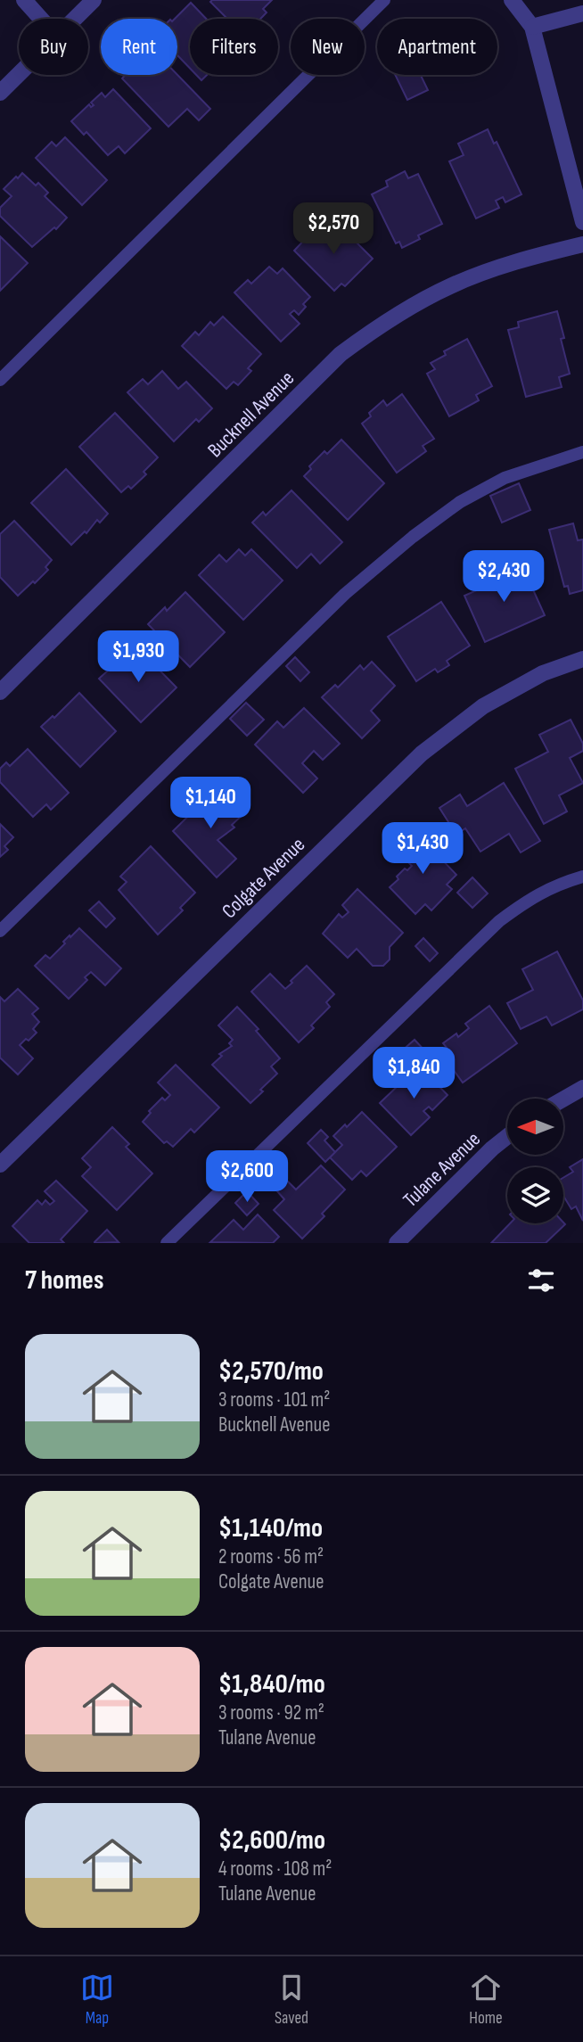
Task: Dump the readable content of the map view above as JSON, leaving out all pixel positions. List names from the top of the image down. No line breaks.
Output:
{"streets":{"street":["Bucknell Avenue","Colgate Avenue","Tulane Avenue"]},"north":"left","page":{"chip":["Buy","Rent","Filters","New","Apartment"],"price":["$2,570","$2,430","$1,930","$1,140","$1,430","$1,840","$2,600"],"heading":"7 homes","list":[{"name":"$2,570/mo","note":"3 rooms · 101 m² · Bucknell Avenue"},{"name":"$1,140/mo","note":"2 rooms · 56 m² · Colgate Avenue"},{"name":"$1,840/mo","note":"3 rooms · 92 m² · Tulane Avenue"},{"name":"$2,600/mo","note":"4 rooms · 108 m² · Tulane Avenue"}],"tabs":["Map","Saved","Home"]}}
